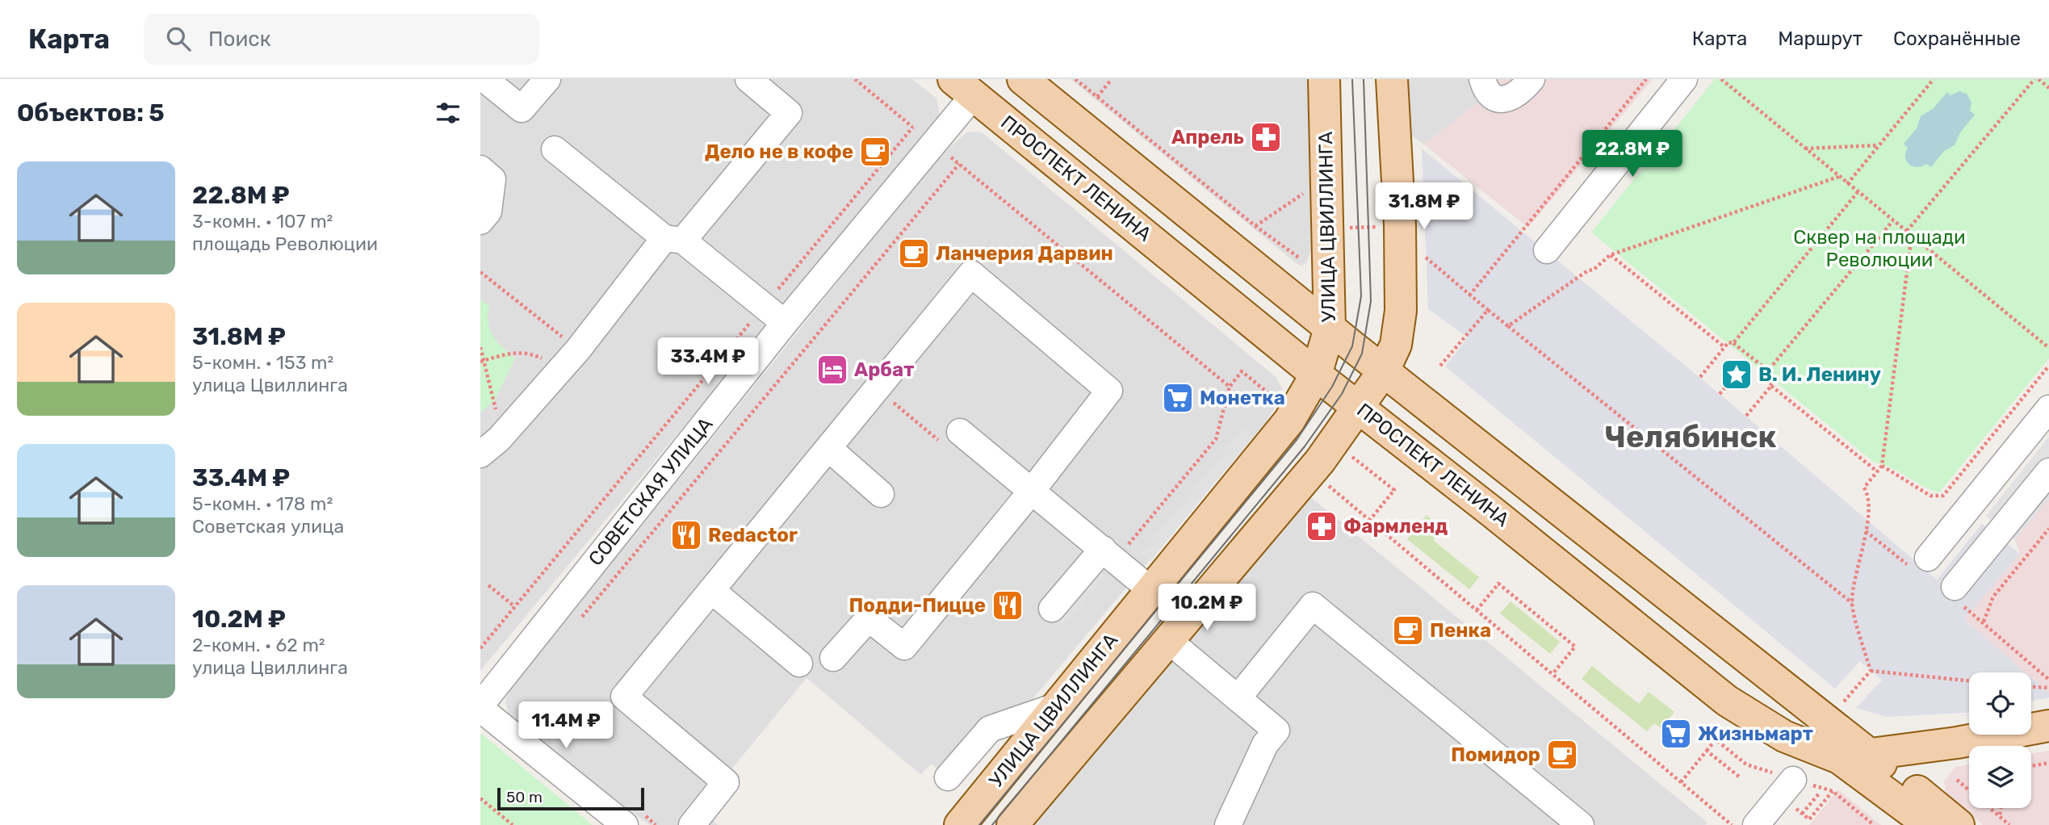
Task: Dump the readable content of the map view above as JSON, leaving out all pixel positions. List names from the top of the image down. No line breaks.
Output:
{"streets":{"main road":["ПРОСПЕКТ ЛЕНИНА","УЛИЦА ЦВИЛЛИНГА"],"street":["СОВЕТСКАЯ УЛИЦА"]},"crossings":[["ПРОСПЕКТ ЛЕНИНА","УЛИЦА ЦВИЛЛИНГА"],["ПРОСПЕКТ ЛЕНИНА","СОВЕТСКАЯ УЛИЦА"]],"districts":["Челябинск"],"parks":["Сквер на площади Революции"],"places":{"pharmacy":["Апрель","Фармленд"],"cafe":["Дело не в кофе","Ланчерия Дарвин","Пенка","Помидор"],"hotel":["Арбат"],"place":["В. И. Ленину"],"supermarket":["Монетка","Жизньмарт"],"restaurant":["Redactor","Подди-Пицце"]},"scale_bar":"50 m","page":{"header":"Карта","search":"Поиск","nav":["Карта","Маршрут","Сохранённые"],"heading":"Объектов: 5","price":["22.8M ₽","31.8M ₽","33.4M ₽","10.2M ₽","11.4M ₽"],"list":[{"name":"22.8M ₽","note":"3-комн. · 107 m² · площадь Революции"},{"name":"31.8M ₽","note":"5-комн. · 153 m² · улица Цвиллинга"},{"name":"33.4M ₽","note":"5-комн. · 178 m² · Советская улица"},{"name":"10.2M ₽","note":"2-комн. · 62 m² · улица Цвиллинга"}],"scale":"50 m"}}
